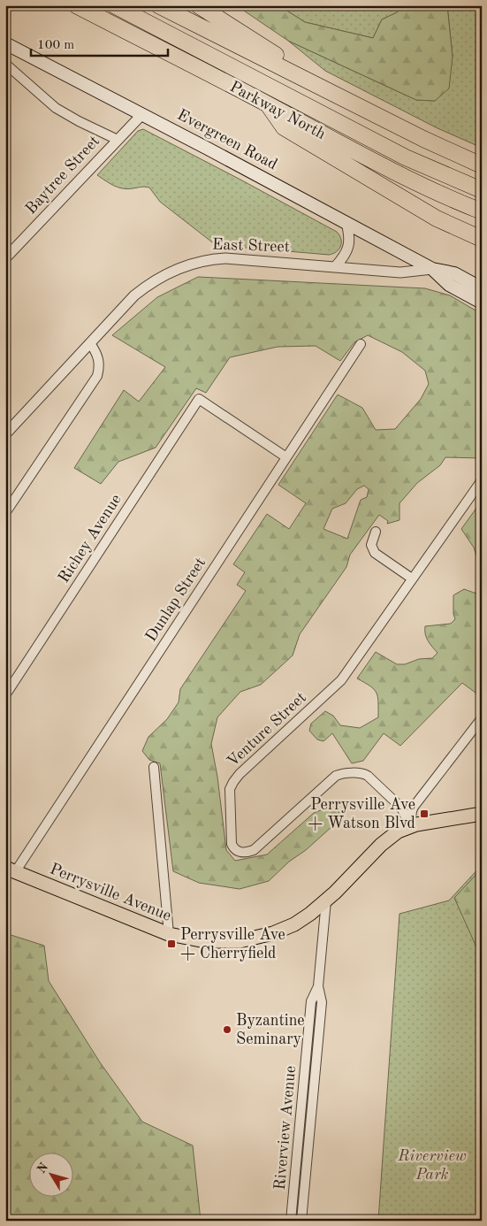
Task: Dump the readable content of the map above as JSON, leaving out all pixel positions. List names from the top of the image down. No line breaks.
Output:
{"streets":{"highway":["Parkway North"],"main road":["Evergreen Road","East Street","Perrysville Avenue"],"street":["Baytree Street","Richey Avenue","Dunlap Street","Venture Street","Riverview Avenue"]},"crossings":[["Evergreen Road","Baytree Street"],["Evergreen Road","East Street"],["Richey Avenue","Dunlap Street"],["Dunlap Street","Perrysville Avenue"],["Venture Street","Perrysville Avenue"],["Perrysville Avenue","Riverview Avenue"]],"parks":["Riverview Park"],"places":{"transit":["Perrysville Ave + Watson Blvd","Perrysville Ave + Cherryfield"],"other":["Byzantine Seminary"]},"scale_bar":"100 m","north":"top left"}
